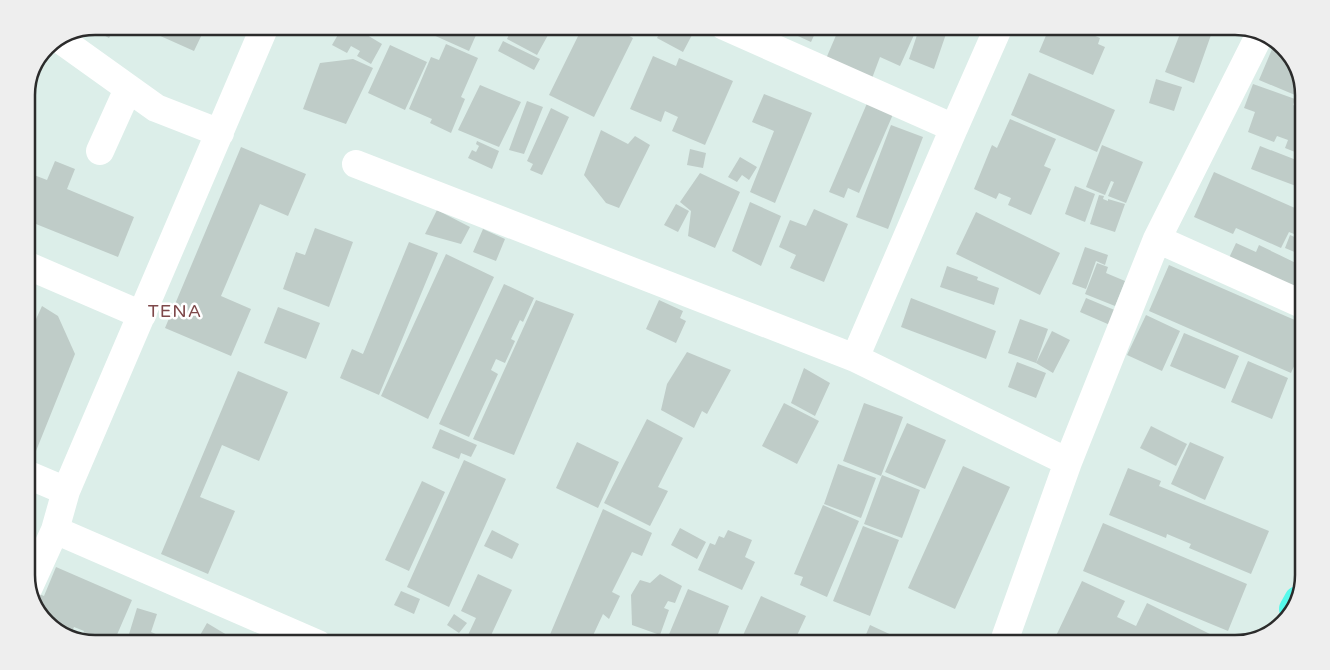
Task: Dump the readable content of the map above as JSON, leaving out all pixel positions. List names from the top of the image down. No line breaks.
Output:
{"districts":["TENA"]}
